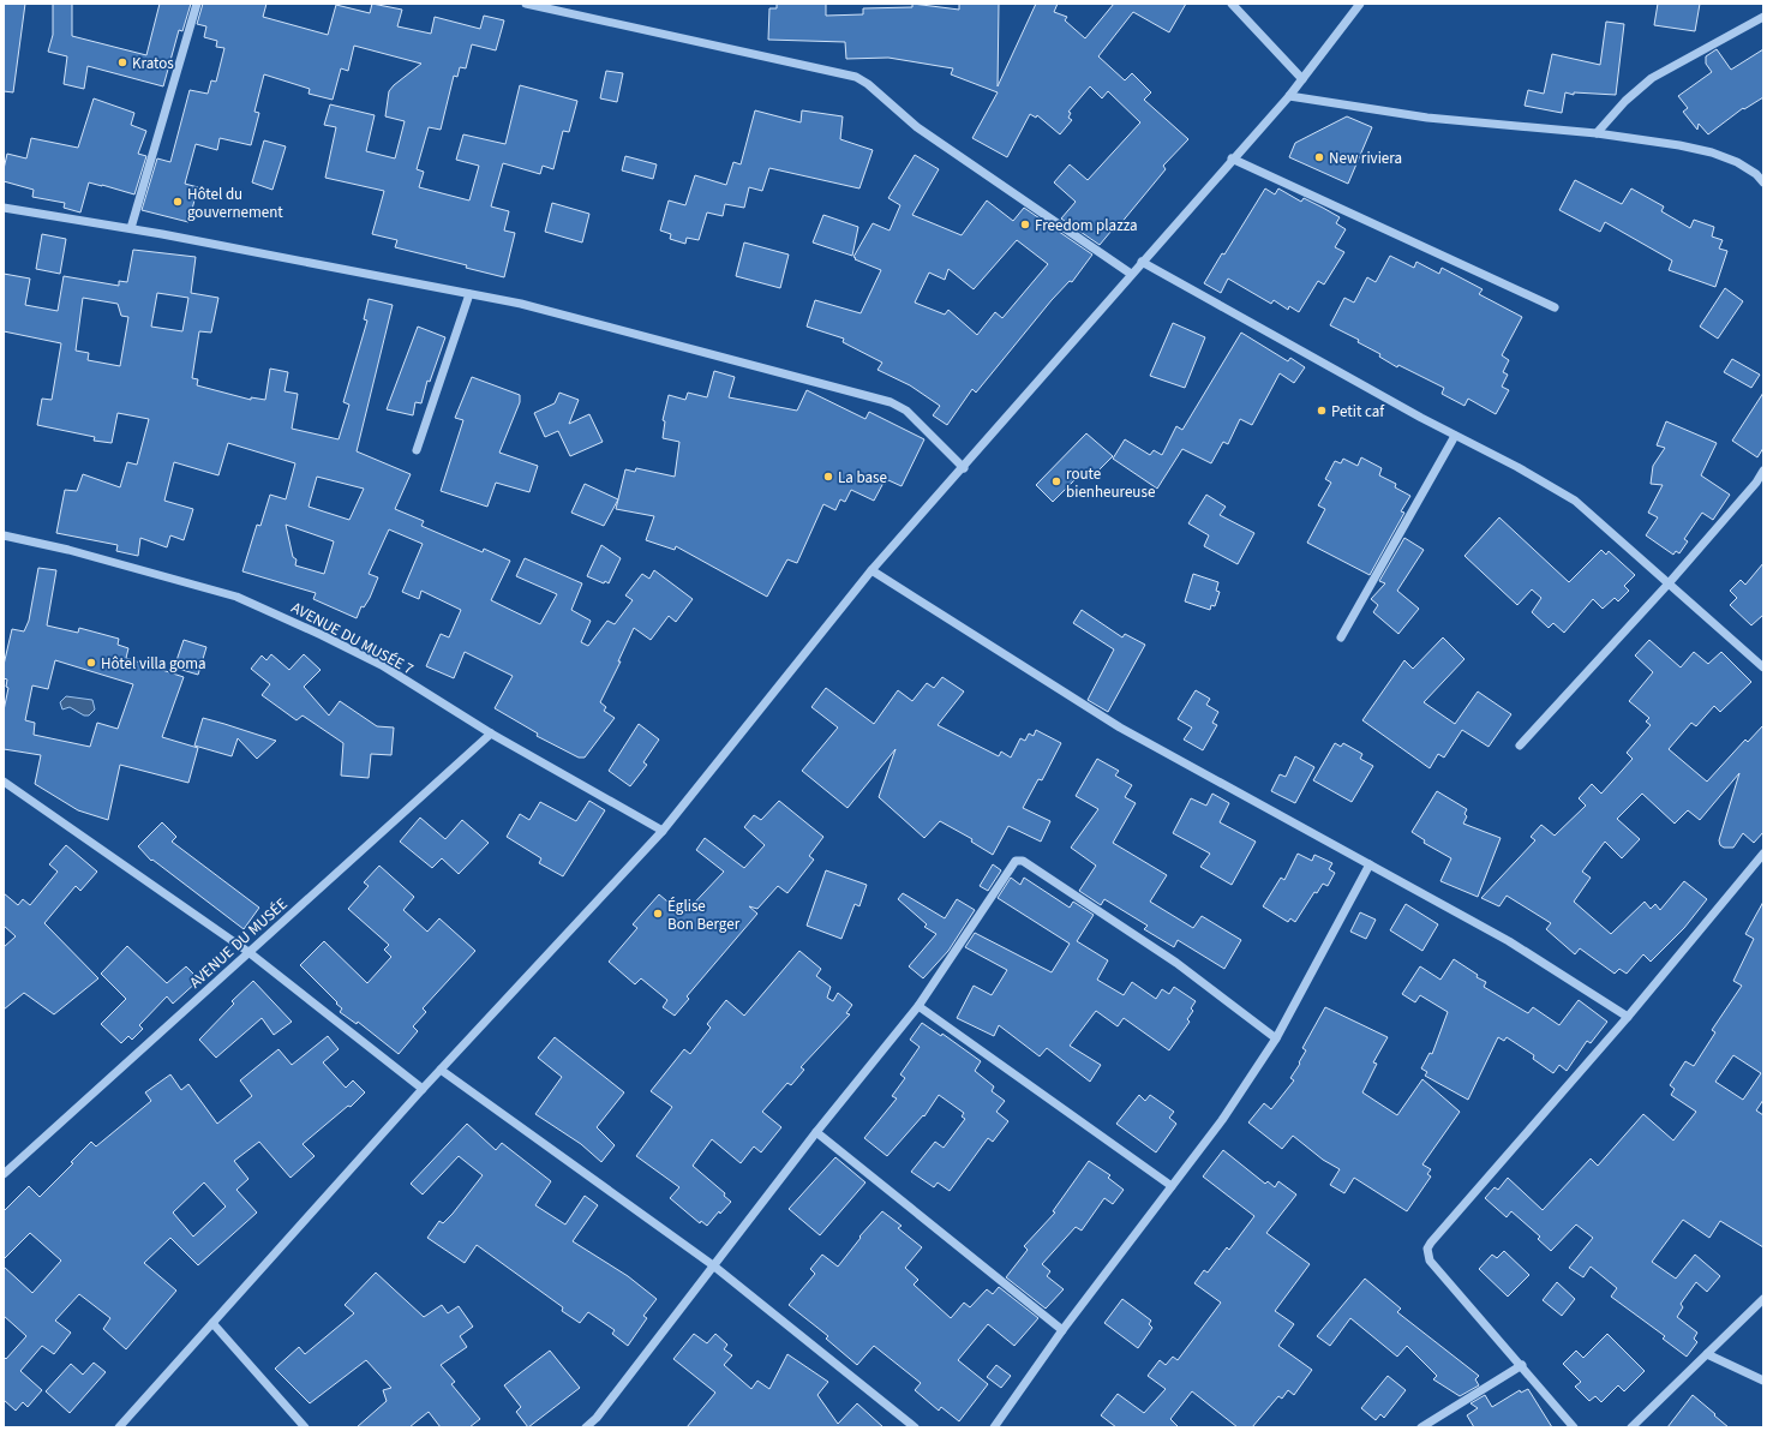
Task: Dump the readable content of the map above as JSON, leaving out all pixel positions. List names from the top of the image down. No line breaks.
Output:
{"streets":{"street":["AVENUE DU MUSÉE 7","AVENUE DU MUSÉE"]},"crossings":[["AVENUE DU MUSÉE 7","AVENUE DU MUSÉE"]],"places":["Kratos","New riviera","Hôtel du gouvernement","Freedom plazza","Petit caf","La base","route bienheureuse","Hôtel villa goma","Église Bon Berger"]}
